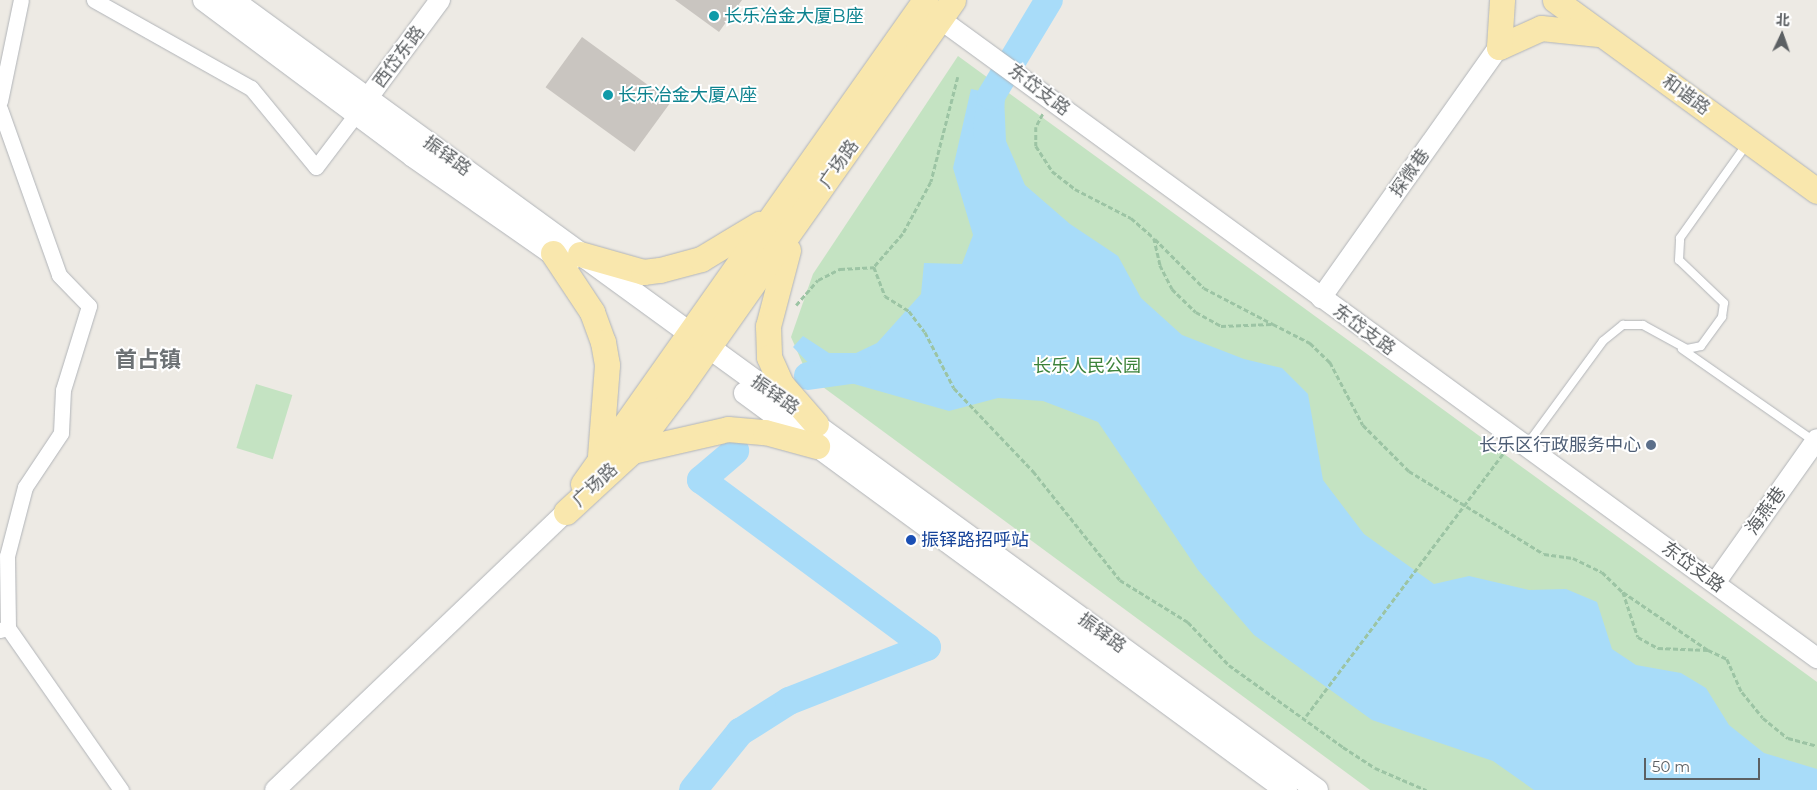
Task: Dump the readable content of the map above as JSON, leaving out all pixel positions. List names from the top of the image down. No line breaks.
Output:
{"streets":{"main road":["和谐路","振铎路","广场路"],"street":["西岱东路","东岱支路","探微巷","海燕巷"]},"crossings":[["西岱东路","振铎路"],["东岱支路","广场路"],["东岱支路","探微巷"],["东岱支路","海燕巷"],["振铎路","广场路"]],"districts":["首占镇"],"parks":["长乐人民公园"],"places":["长乐冶金大厦B座","长乐冶金大厦A座","长乐区行政服务中心","振铎路招呼站"],"scale_bar":"50 m","north":"top"}
